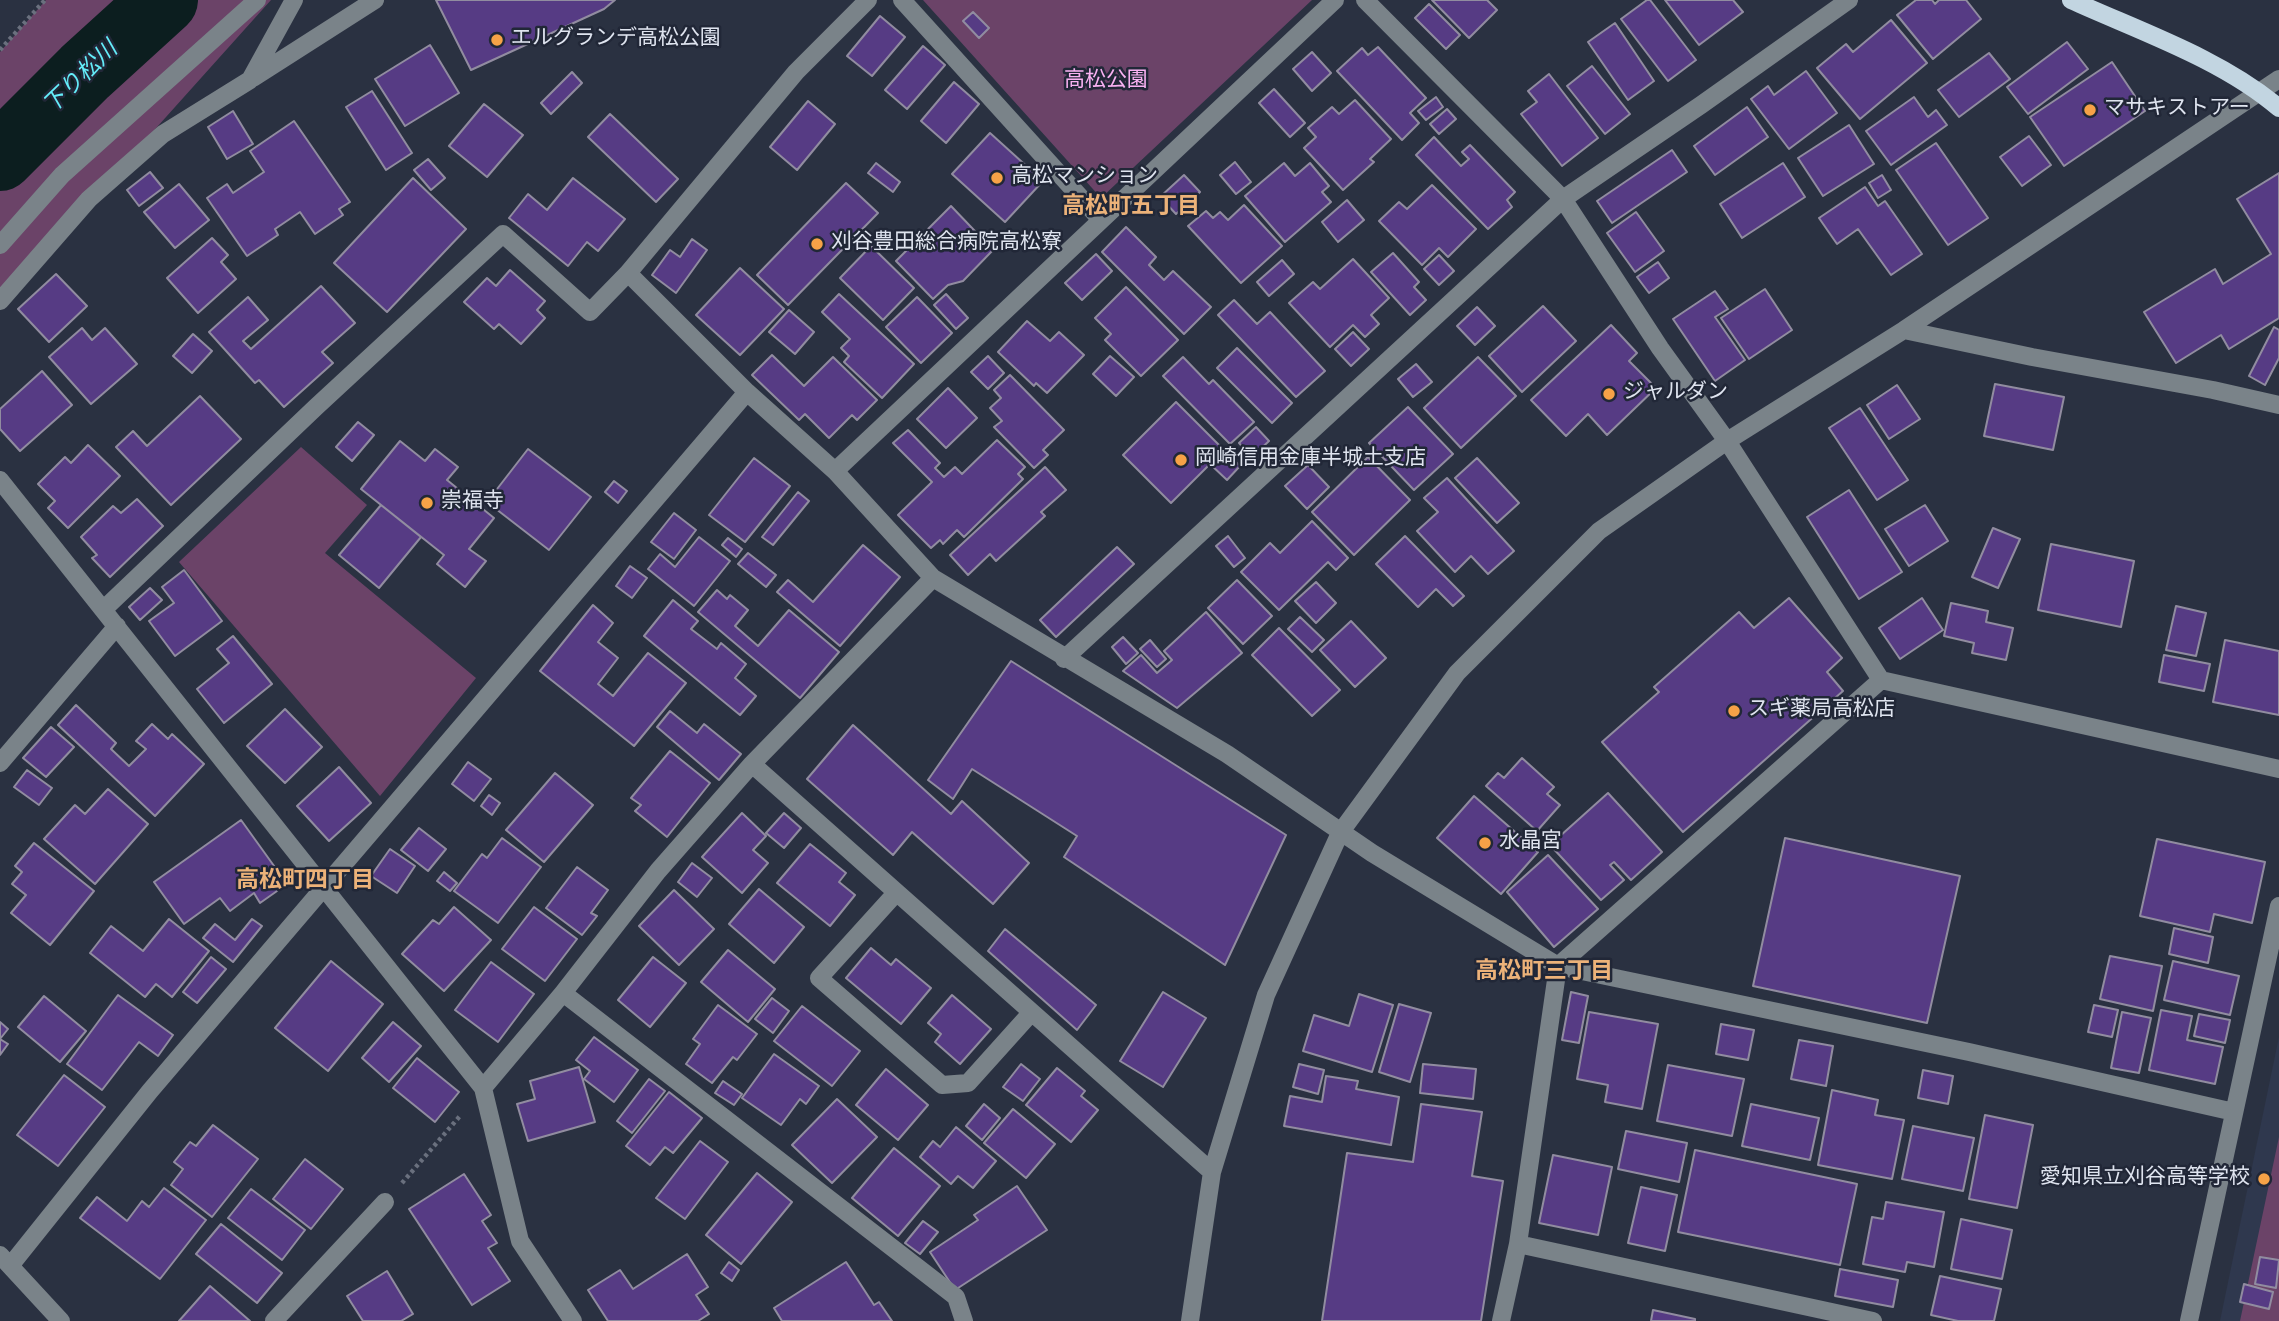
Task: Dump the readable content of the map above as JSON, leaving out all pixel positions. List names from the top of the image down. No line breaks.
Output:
{"districts":["高松町五丁目","高松町四丁目","高松町三丁目"],"water":["下り松川"],"parks":["高松公園"],"places":["エルグランデ高松公園","マサキストアー","高松マンション","刈谷豊田総合病院高松寮","ジャルダン","岡崎信用金庫半城土支店","崇福寺","スギ薬局高松店","水晶宮","愛知県立刈谷高等学校"]}
